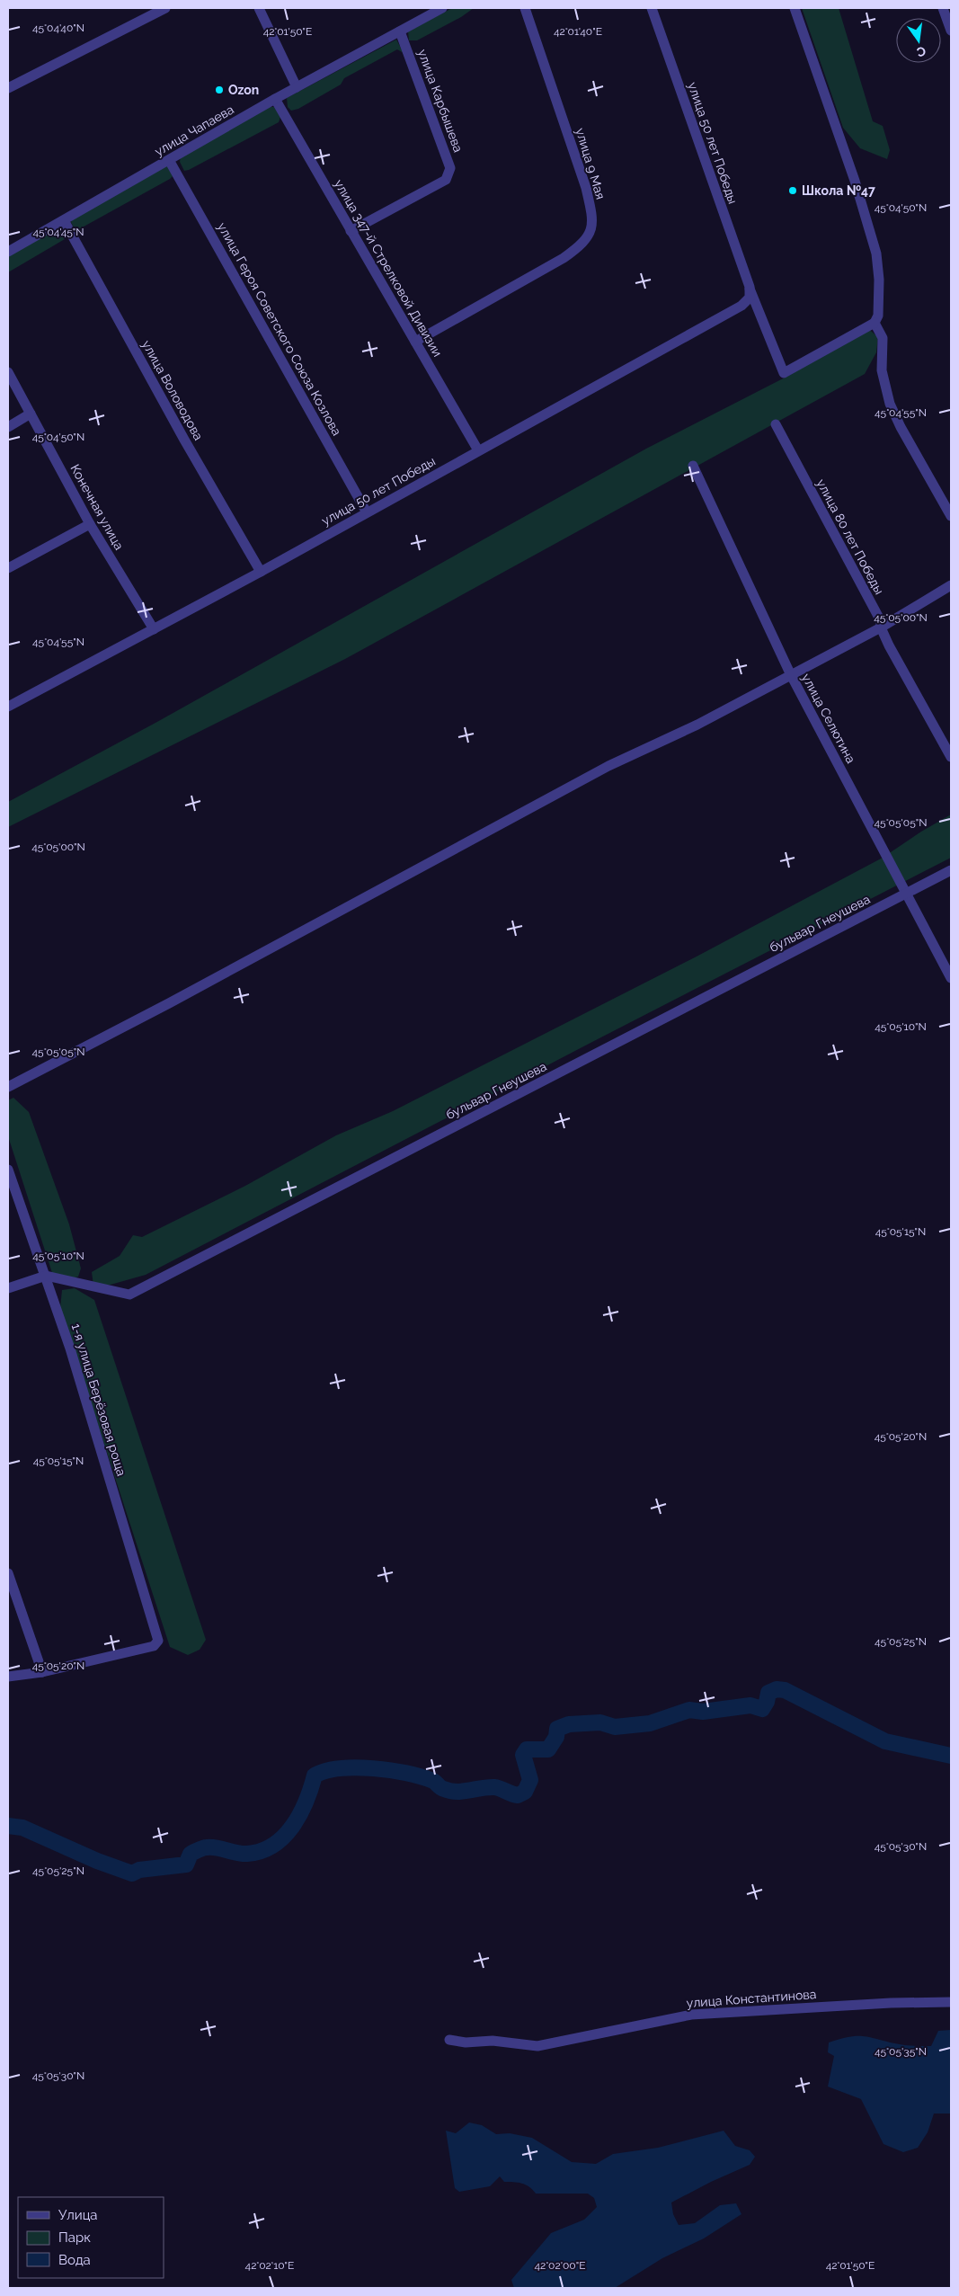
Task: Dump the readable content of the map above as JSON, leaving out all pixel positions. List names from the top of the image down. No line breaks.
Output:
{"streets":{"street":["улица Карбышева","улица Чапаева","улица 50 лет Победы","улица 9 Мая","улица 347-й Стрелковой Дивизии","улица Героя Советского Союза Козлова","улица Воловодова","Конечная улица","улица 80 лет Победы","улица Селютина","бульвар Гнеушева","1-я улица Берёзовая роща","улица Константинова"]},"crossings":[["улица Карбышева","улица Чапаева"],["улица Карбышева","улица 347-й Стрелковой Дивизии"],["улица Чапаева","улица 347-й Стрелковой Дивизии"],["улица Чапаева","улица Героя Советского Союза Козлова"],["улица Чапаева","улица Воловодова"],["улица 50 лет Победы","улица 347-й Стрелковой Дивизии"],["улица 50 лет Победы","улица Героя Советского Союза Козлова"],["улица 50 лет Победы","улица Воловодова"],["улица 50 лет Победы","Конечная улица"],["улица 9 Мая","улица 347-й Стрелковой Дивизии"],["улица Селютина","бульвар Гнеушева"],["бульвар Гнеушева","1-я улица Берёзовая роща"]],"places":["Ozon","Школа №47"],"legend":["Улица","Парк","Вода"],"north":"bottom","coordinates":["45°04'40\"N","42°01'50\"E","42°01'40\"E","45°04'50\"N","45°04'45\"N","45°04'55\"N","45°05'00\"N","45°05'05\"N","45°05'10\"N","45°05'15\"N","45°05'20\"N","45°05'25\"N","45°05'30\"N","45°05'35\"N","42°02'10\"E","42°02'00\"E"]}
